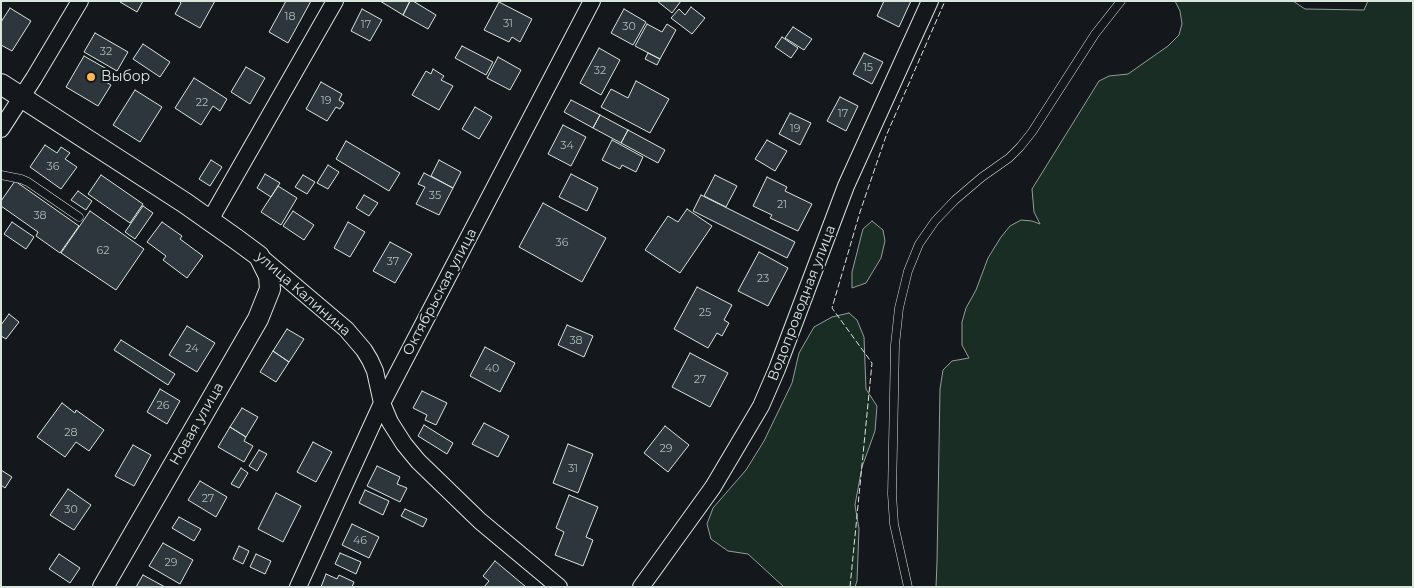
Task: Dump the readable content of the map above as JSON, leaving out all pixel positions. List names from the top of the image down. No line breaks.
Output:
{"streets":{"street":["Октябрьская улица","улица Калинина","Водопроводная улица","Новая улица"]},"crossings":[["Октябрьская улица","улица Калинина"],["улица Калинина","Новая улица"]],"places":["Выбор"],"house_numbers":["18","31","17","30","32","15","32","19","22","17","19","34","36","35","21","38","36","62","37","23","25","38","24","40","27","26","28","29","31","27","30","46","29"]}
